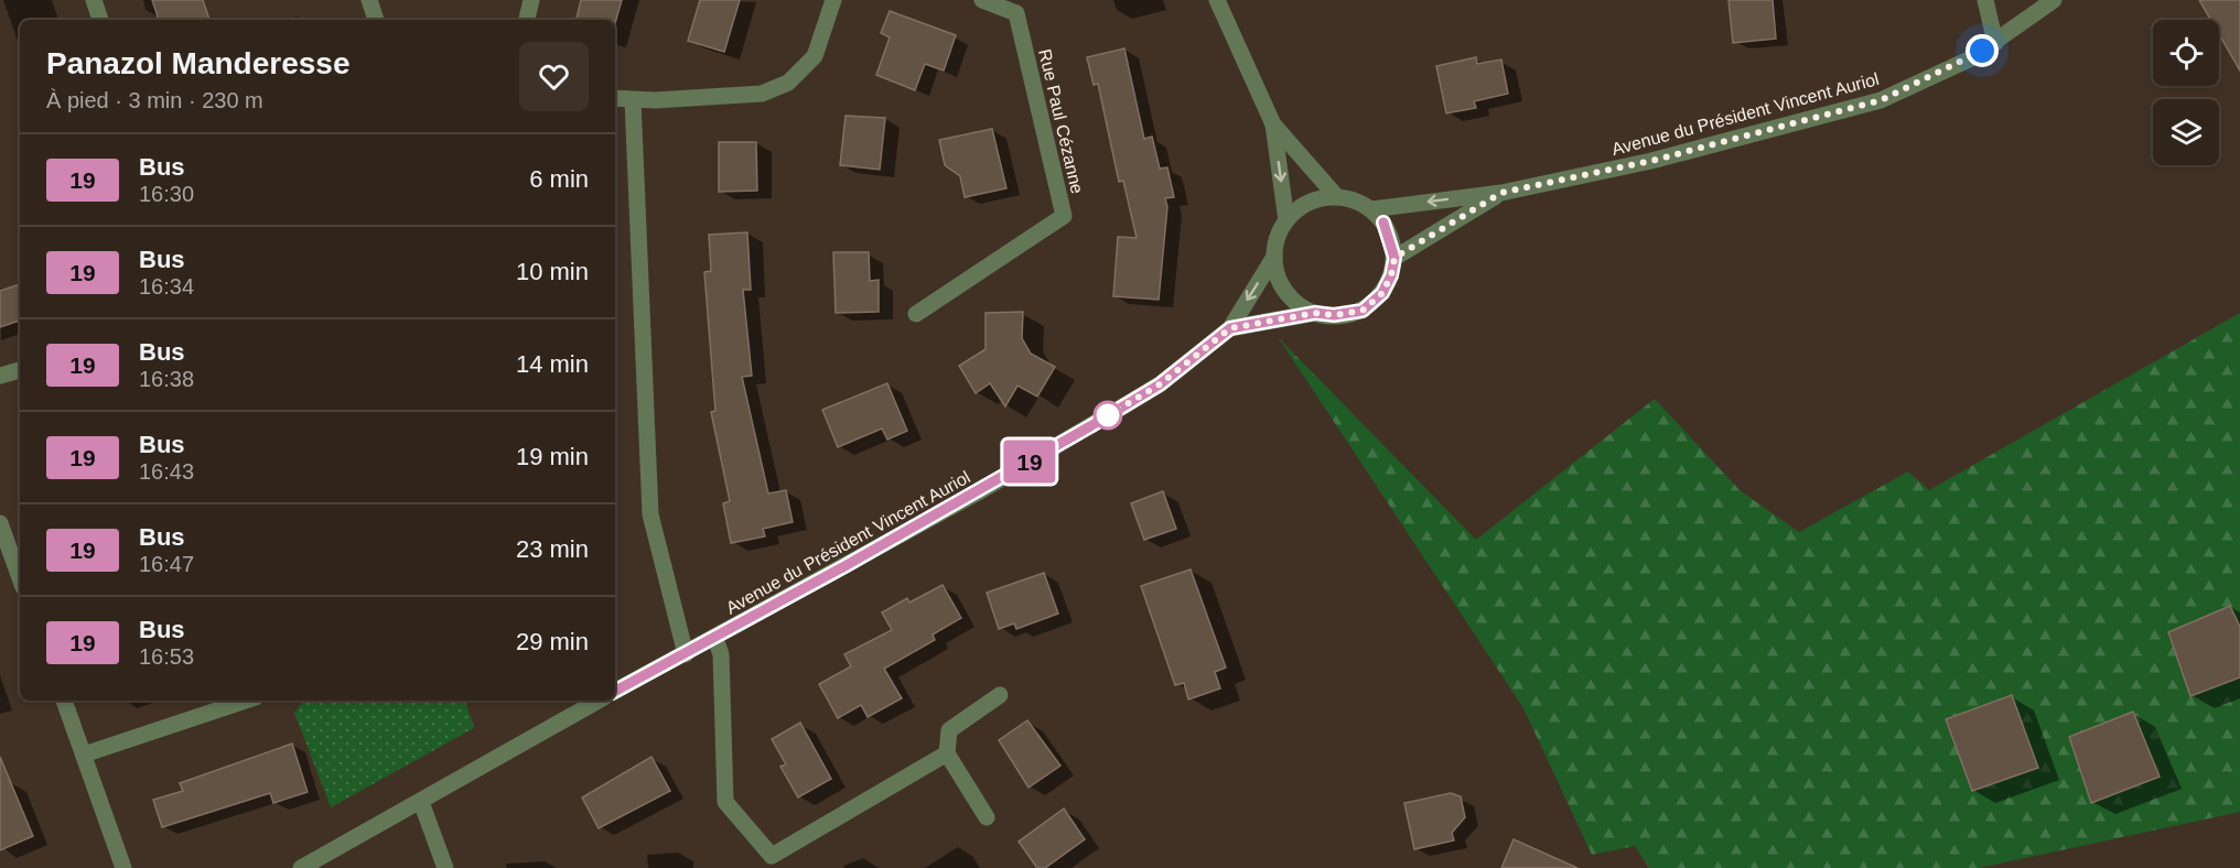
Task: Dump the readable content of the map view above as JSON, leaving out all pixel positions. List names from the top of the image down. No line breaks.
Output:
{"streets":{"street":["Avenue du Président Vincent Auriol","Rue Paul Cézanne"]},"lines":["bus line 19"],"page":{"on_map":"19","heading":["Panazol Manderesse","À pied · 3 min · 230 m"],"list":[{"mark":"19","name":"Bus","note":"16:30","value":"6 min"},{"mark":"19","name":"Bus","note":"16:34","value":"10 min"},{"mark":"19","name":"Bus","note":"16:38","value":"14 min"},{"mark":"19","name":"Bus","note":"16:43","value":"19 min"},{"mark":"19","name":"Bus","note":"16:47","value":"23 min"},{"mark":"19","name":"Bus","note":"16:53","value":"29 min"}]}}
